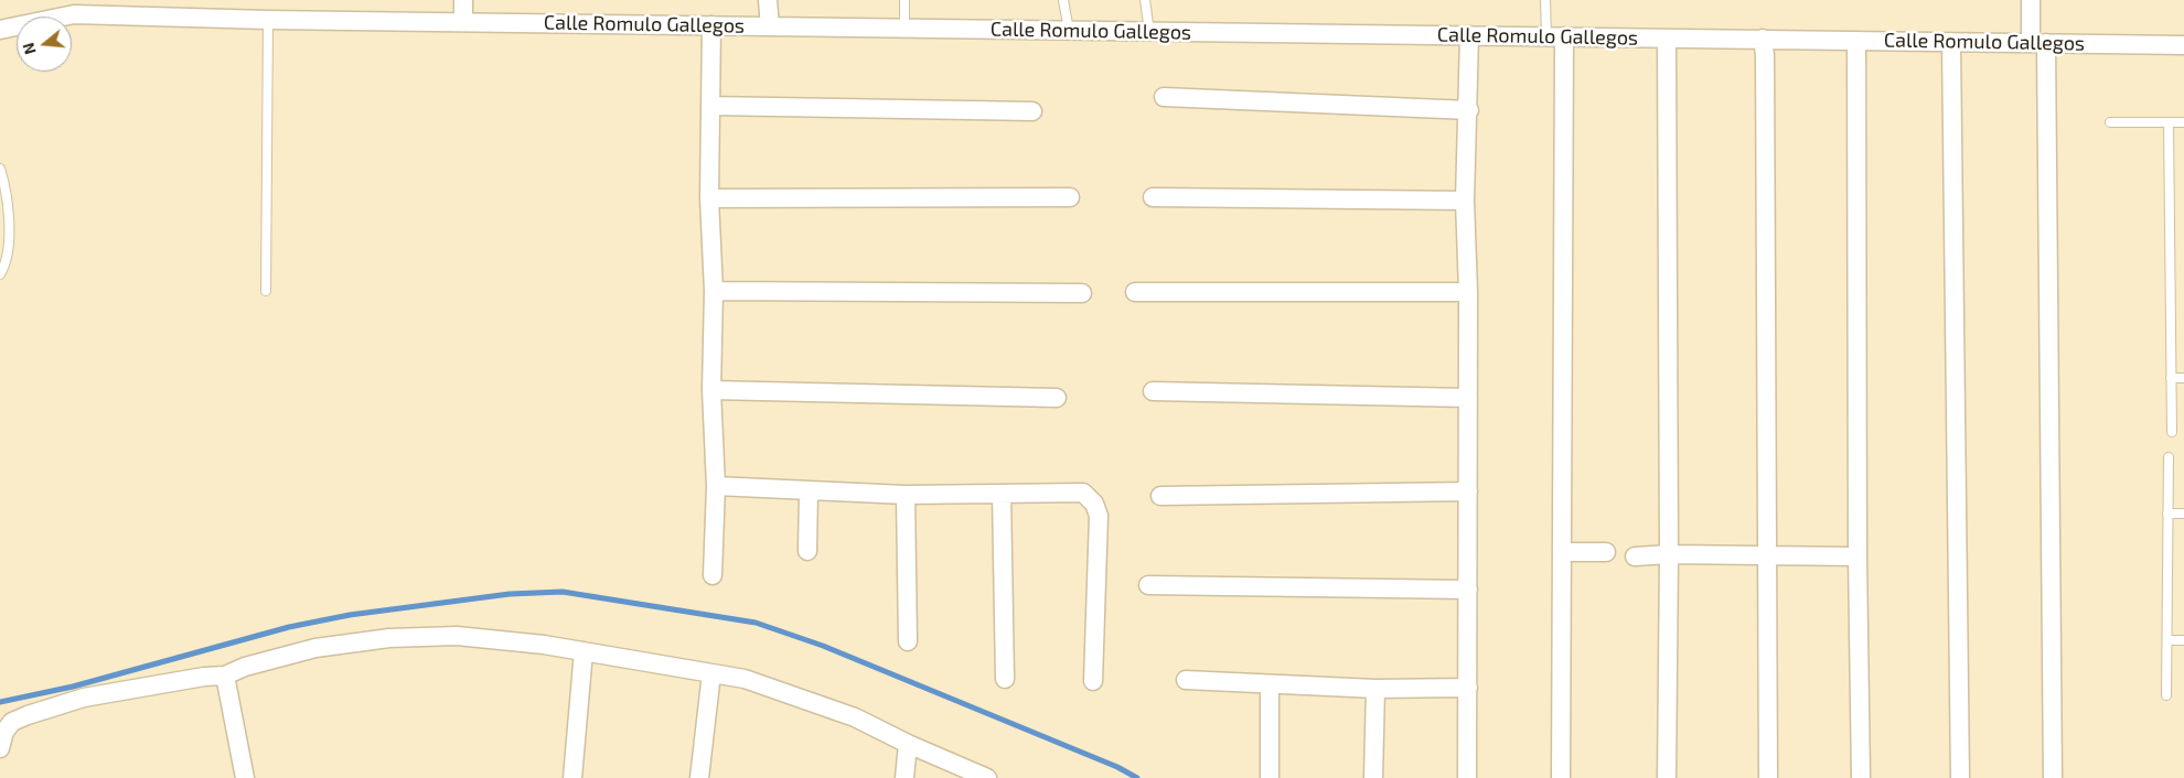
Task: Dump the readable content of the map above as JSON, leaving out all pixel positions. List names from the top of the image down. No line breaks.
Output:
{"streets":{"street":["Calle Romulo Gallegos"]},"north":"left"}
